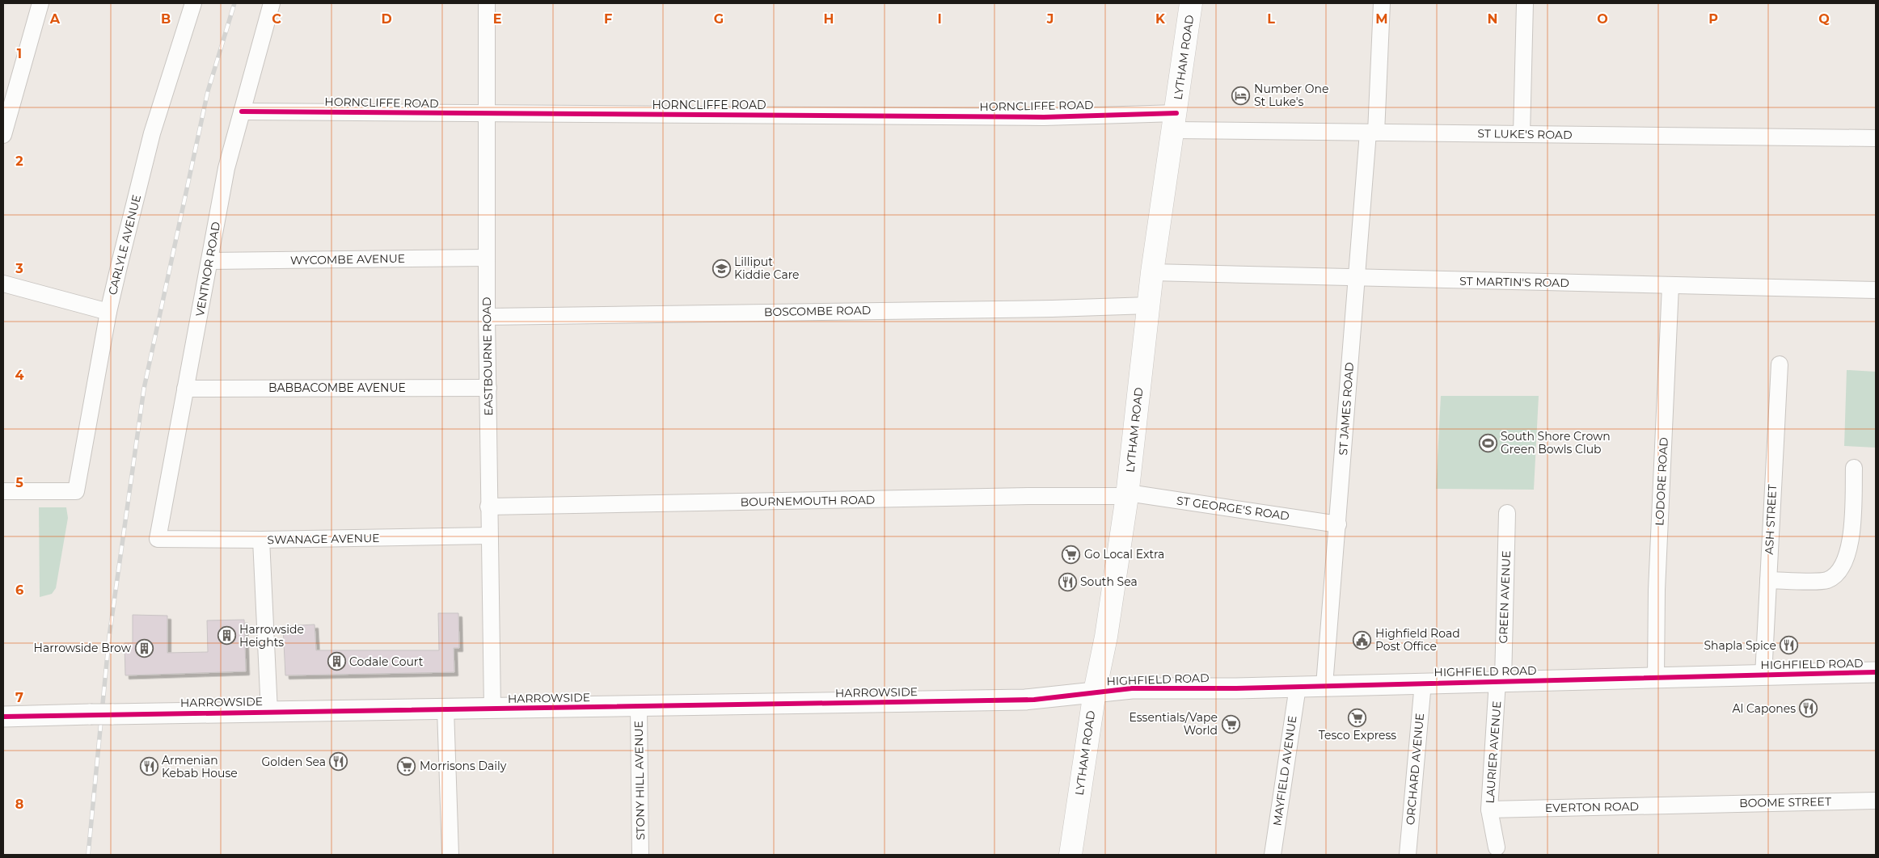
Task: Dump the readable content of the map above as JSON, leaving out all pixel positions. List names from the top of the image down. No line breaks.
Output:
{"streets":{"main road":["LYTHAM ROAD"],"street":["HORNCLIFFE ROAD","ST LUKE'S ROAD","CARLYLE AVENUE","WYCOMBE AVENUE","VENTNOR ROAD","ST MARTIN'S ROAD","BOSCOMBE ROAD","EASTBOURNE ROAD","BABBACOMBE AVENUE","ST JAMES ROAD","LODORE ROAD","BOURNEMOUTH ROAD","ST GEORGE'S ROAD","ASH STREET","SWANAGE AVENUE","GREEN AVENUE","HIGHFIELD ROAD","HARROWSIDE","LAURIER AVENUE","ORCHARD AVENUE","MAYFIELD AVENUE","STONY HILL AVENUE","BOOME STREET","EVERTON ROAD"]},"crossings":[["LYTHAM ROAD","HORNCLIFFE ROAD"],["LYTHAM ROAD","ST LUKE'S ROAD"],["LYTHAM ROAD","ST MARTIN'S ROAD"],["LYTHAM ROAD","BOSCOMBE ROAD"],["LYTHAM ROAD","BOURNEMOUTH ROAD"],["LYTHAM ROAD","ST GEORGE'S ROAD"],["LYTHAM ROAD","HIGHFIELD ROAD"],["LYTHAM ROAD","HARROWSIDE"],["HORNCLIFFE ROAD","ST LUKE'S ROAD"],["HORNCLIFFE ROAD","VENTNOR ROAD"],["HORNCLIFFE ROAD","EASTBOURNE ROAD"],["ST LUKE'S ROAD","ST JAMES ROAD"],["WYCOMBE AVENUE","VENTNOR ROAD"],["WYCOMBE AVENUE","EASTBOURNE ROAD"],["VENTNOR ROAD","BABBACOMBE AVENUE"],["VENTNOR ROAD","SWANAGE AVENUE"],["ST MARTIN'S ROAD","ST JAMES ROAD"],["ST MARTIN'S ROAD","LODORE ROAD"],["BOSCOMBE ROAD","EASTBOURNE ROAD"],["EASTBOURNE ROAD","BABBACOMBE AVENUE"],["EASTBOURNE ROAD","BOURNEMOUTH ROAD"],["EASTBOURNE ROAD","SWANAGE AVENUE"],["EASTBOURNE ROAD","HARROWSIDE"],["ST JAMES ROAD","ST GEORGE'S ROAD"],["ST JAMES ROAD","HIGHFIELD ROAD"],["LODORE ROAD","HIGHFIELD ROAD"],["BOURNEMOUTH ROAD","ST GEORGE'S ROAD"],["ASH STREET","HIGHFIELD ROAD"],["GREEN AVENUE","HIGHFIELD ROAD"],["GREEN AVENUE","LAURIER AVENUE"],["HIGHFIELD ROAD","HARROWSIDE"],["HIGHFIELD ROAD","LAURIER AVENUE"],["HIGHFIELD ROAD","ORCHARD AVENUE"],["HIGHFIELD ROAD","MAYFIELD AVENUE"],["HARROWSIDE","STONY HILL AVENUE"],["LAURIER AVENUE","EVERTON ROAD"],["BOOME STREET","EVERTON ROAD"]],"places":{"hotel":["Number One St Luke's"],"school or university":["Lilliput Kiddie Care"],"sports":["South Shore Crown Green Bowls Club"],"supermarket":["Go Local Extra","Tesco Express","Essentials/Vape World","Morrisons Daily"],"restaurant":["South Sea","Shapla Spice","Al Capones","Golden Sea","Armenian Kebab House"],"building":["Harrowside Heights","Harrowside Brow","Codale Court"],"public building":["Highfield Road Post Office"]},"grid":{"columns":["A","B","C","D","E","F","G","H","I","J","K","L","M","N","O","P","Q"],"rows":["1","2","3","4","5","6","7","8"]}}
